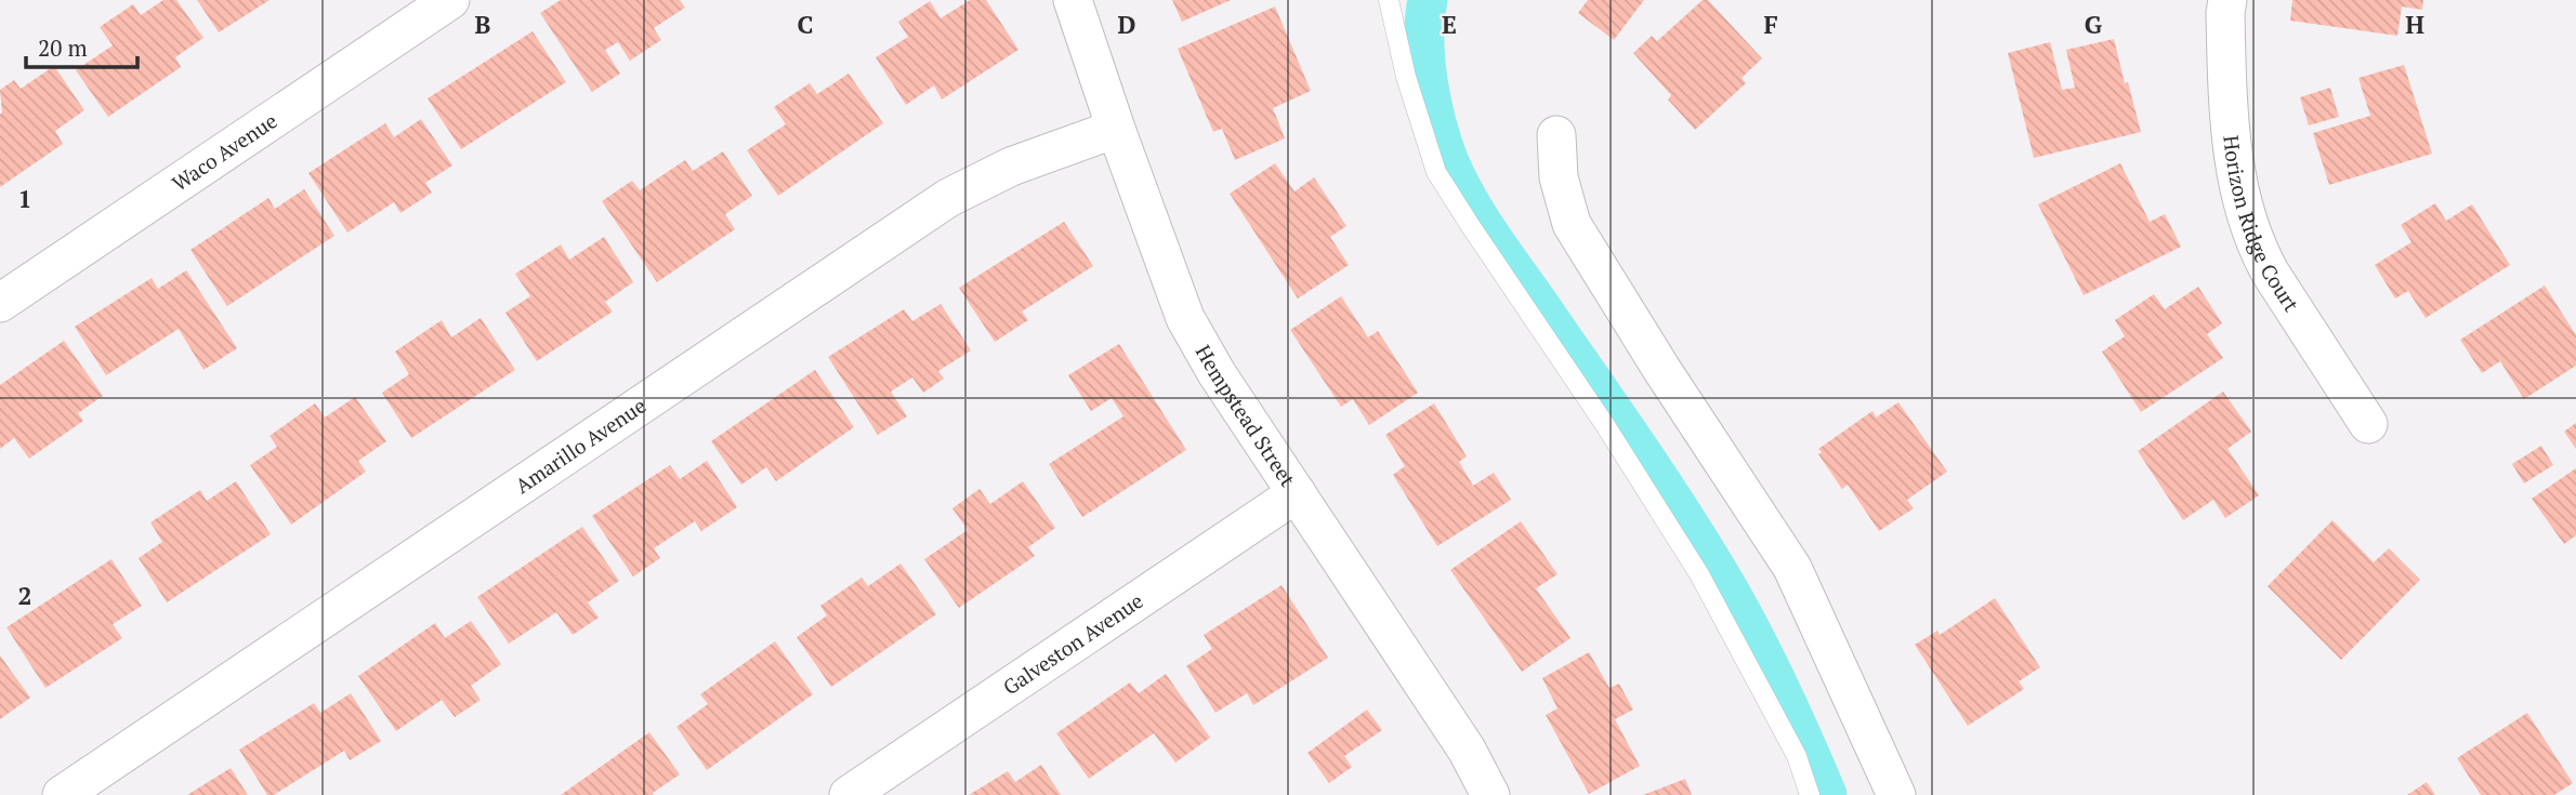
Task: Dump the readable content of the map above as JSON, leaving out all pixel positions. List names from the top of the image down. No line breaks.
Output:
{"streets":{"street":["Waco Avenue","Horizon Ridge Court","Hempstead Street","Amarillo Avenue","Galveston Avenue"]},"crossings":[["Hempstead Street","Amarillo Avenue"],["Hempstead Street","Galveston Avenue"]],"scale_bar":"20 m","grid":{"columns":["B","C","D","E","F","G","H"],"rows":["1","2"]}}
